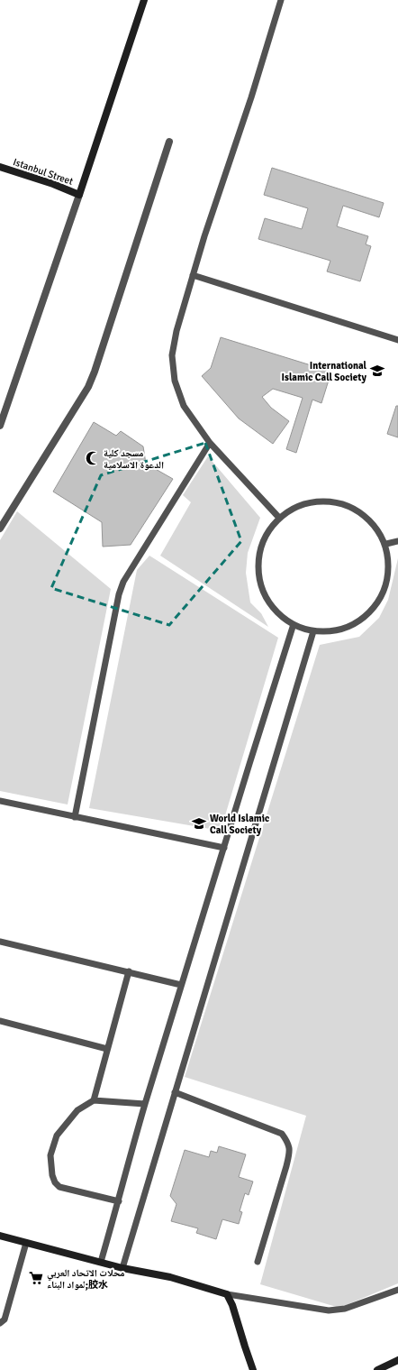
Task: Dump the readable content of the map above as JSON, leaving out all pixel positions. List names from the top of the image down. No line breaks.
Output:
{"streets":{"street":["Istanbul Street"]},"places":{"school or university":["International Islamic Call Society","World Islamic Call Society"],"mosque":["مسجد كلية الدعوة الاسلامية"],"supermarket":["محلات الاتحاد العربي لمواد البناء;胶水"]}}
